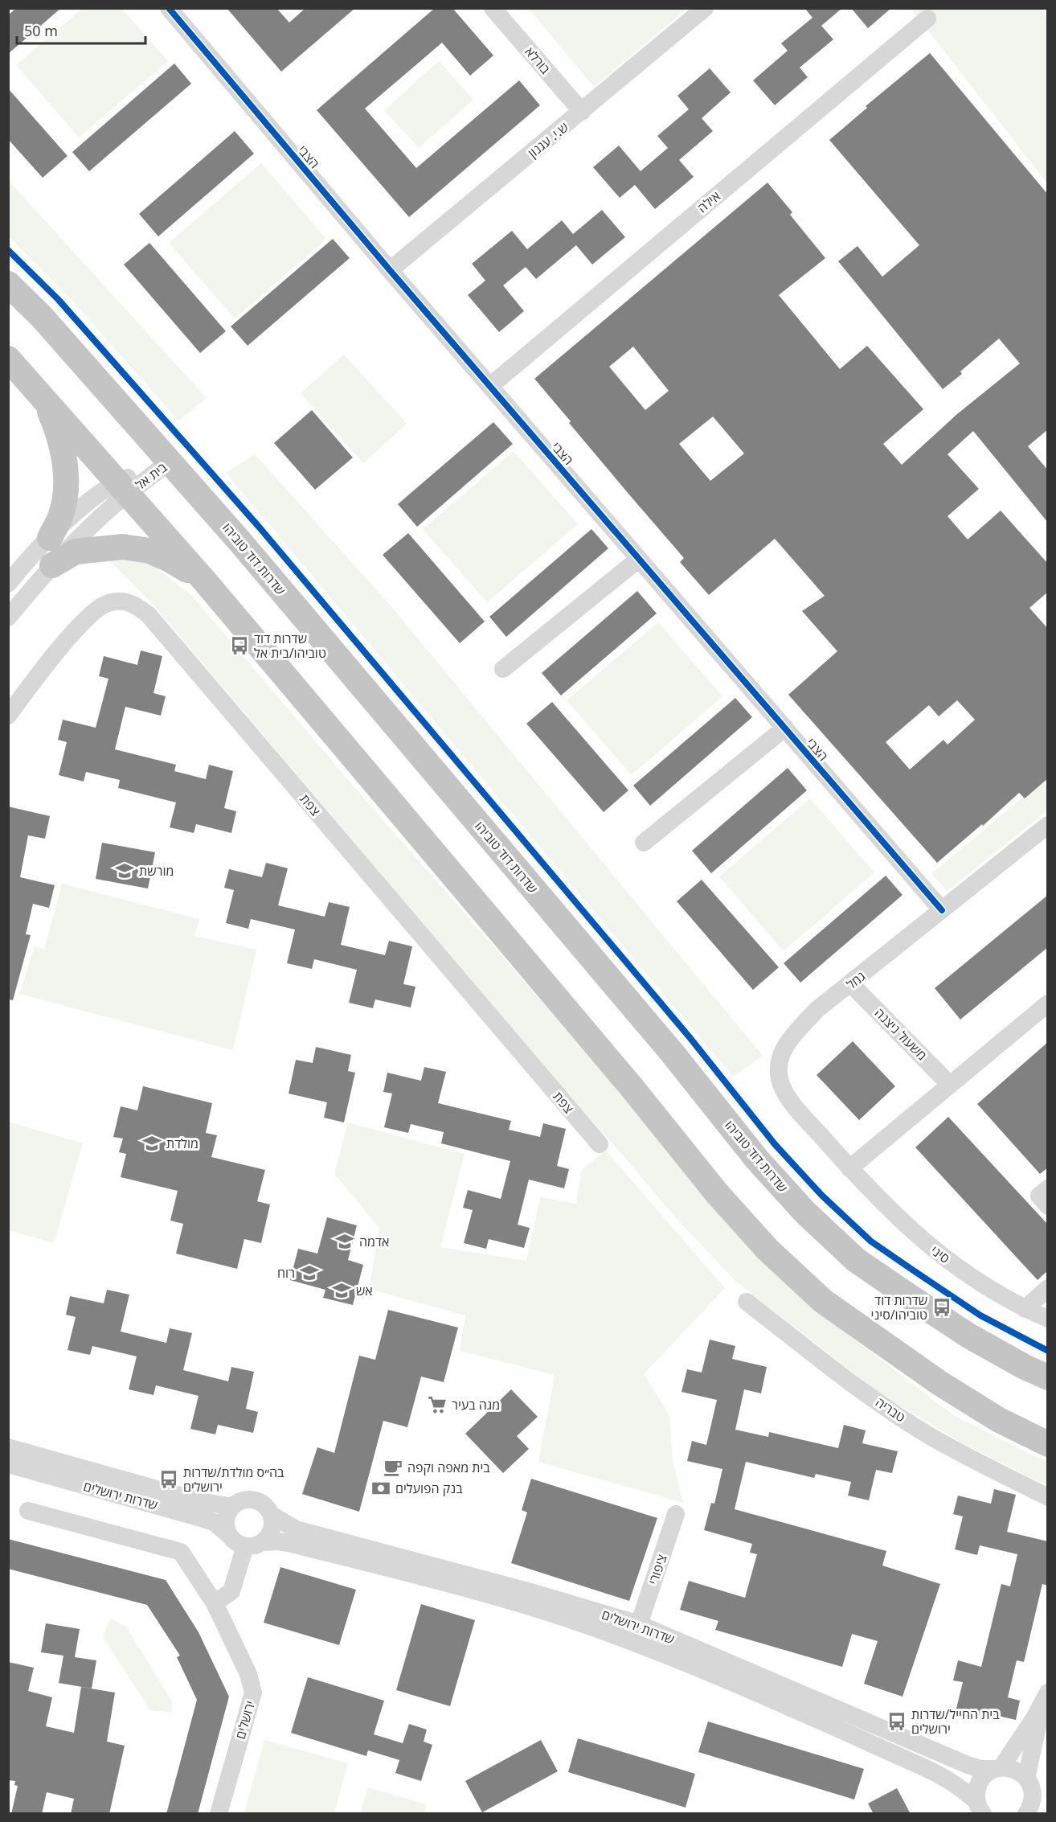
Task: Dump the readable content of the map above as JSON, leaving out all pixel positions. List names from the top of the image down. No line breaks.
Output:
{"streets":{"highway":["שדרות דוד טוביהו"],"street":["בורלא","ש.י. עגנון","הצבי","אילה","בית אל","צפת","גמל","משעול ניצנה","סיני","טבריה","שדרות ירושלים","ציפורי","ירושלים"]},"crossings":[["בורלא","ש.י. עגנון"],["ש.י. עגנון","הצבי"],["הצבי","אילה"],["הצבי","גמל"],["בית אל","שדרות דוד טוביהו"],["גמל","משעול ניצנה"],["גמל","סיני"],["שדרות ירושלים","ציפורי"]],"places":{"bus stop":["שדרות דוד טוביהו/בית אל","שדרות דוד טוביהו/סיני","בה״ס מולדת/שדרות ירושלים","בית החייל/שדרות ירושלים"],"school or university":["מורשת","מולדת","אדמה","רוח","אש"],"supermarket":["מגה בעיר"],"cafe":["בית מאפה וקפה"],"bank":["בנק הפועלים"]},"scale_bar":"50 m"}
